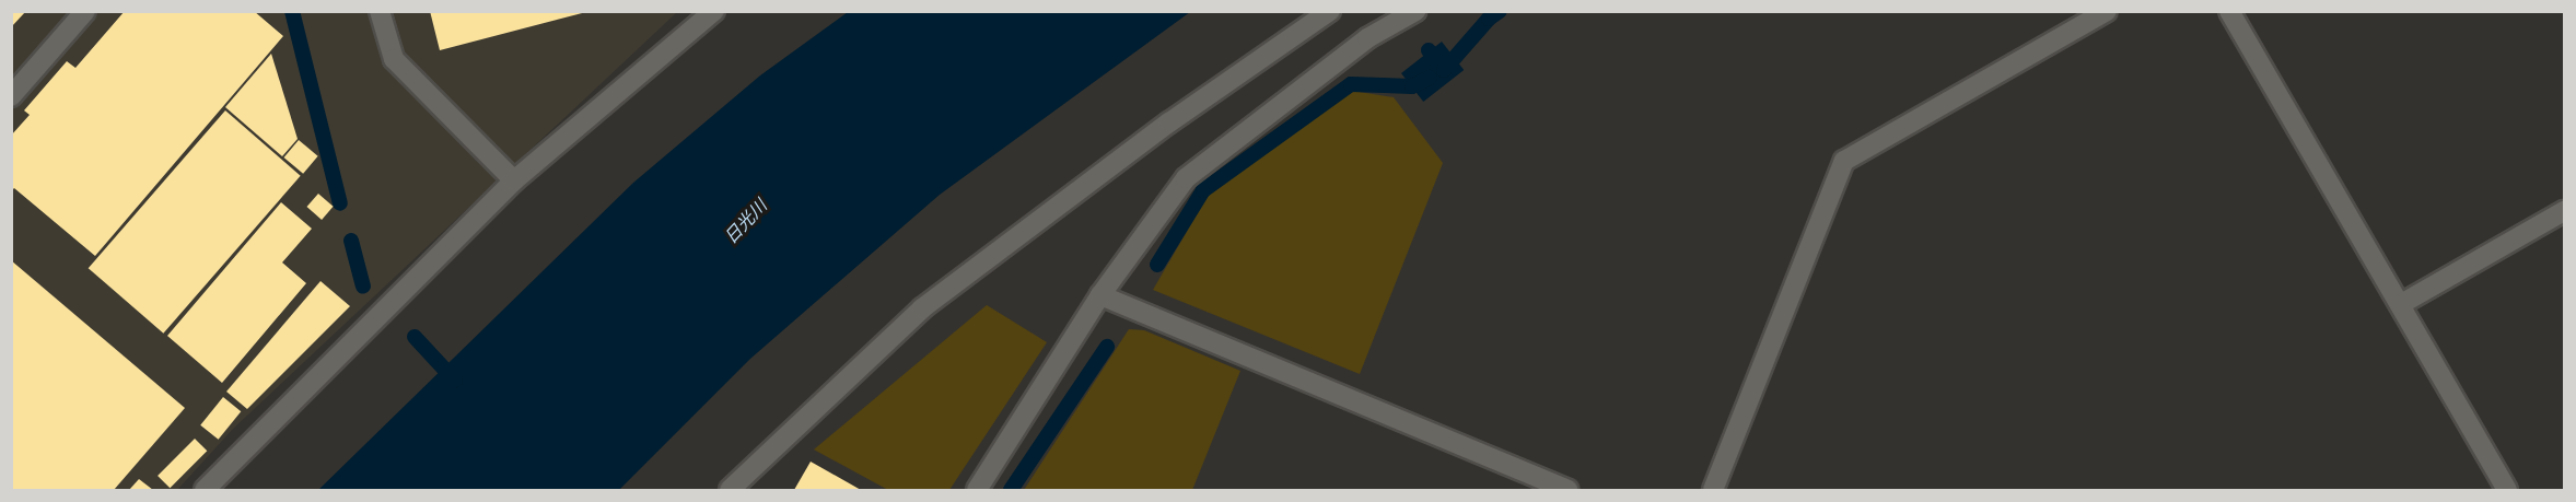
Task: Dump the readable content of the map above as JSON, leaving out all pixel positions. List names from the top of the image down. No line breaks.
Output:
{"water":["日光川"]}
